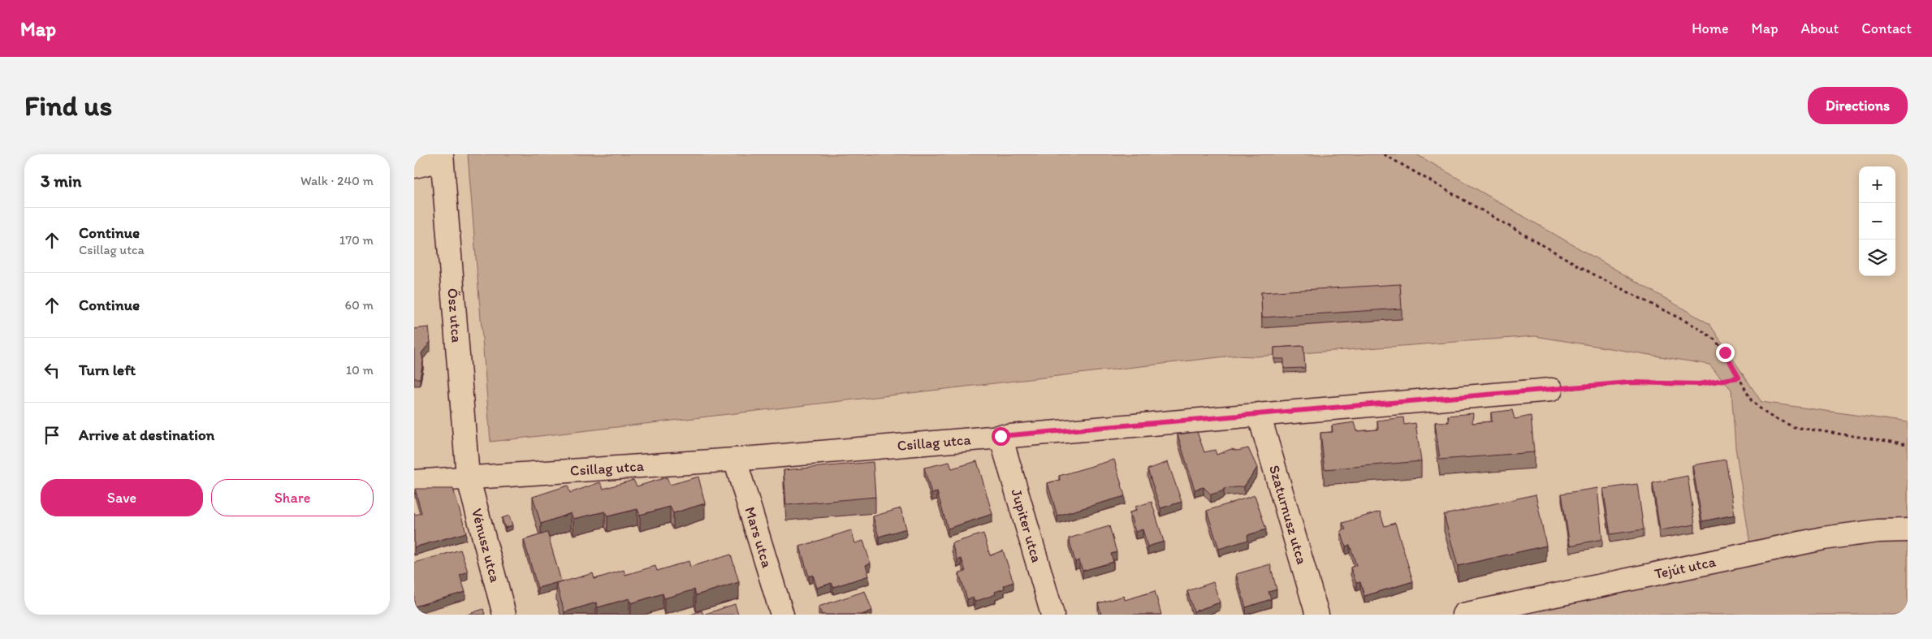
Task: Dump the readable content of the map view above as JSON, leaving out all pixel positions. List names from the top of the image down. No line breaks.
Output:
{"streets":{"street":["Ősz utca","Csillag utca","Szaturnusz utca","Jupiter utca","Mars utca","Vénusz utca","Tejút utca"]},"crossings":[["Ősz utca","Csillag utca"],["Ősz utca","Vénusz utca"],["Csillag utca","Szaturnusz utca"],["Csillag utca","Jupiter utca"],["Csillag utca","Mars utca"],["Csillag utca","Vénusz utca"]],"page":{"header":"Map","nav":["Home","Map","About","Contact"],"buttons":["Directions",["Save","Share"]],"title":"Find us","heading":["3 min","Walk · 240 m"],"map_buttons":["+","−"],"list":[["Continue","Csillag utca","170 m"],["Continue","60 m"],["Turn left","10 m"],"Arrive at destination"]}}
